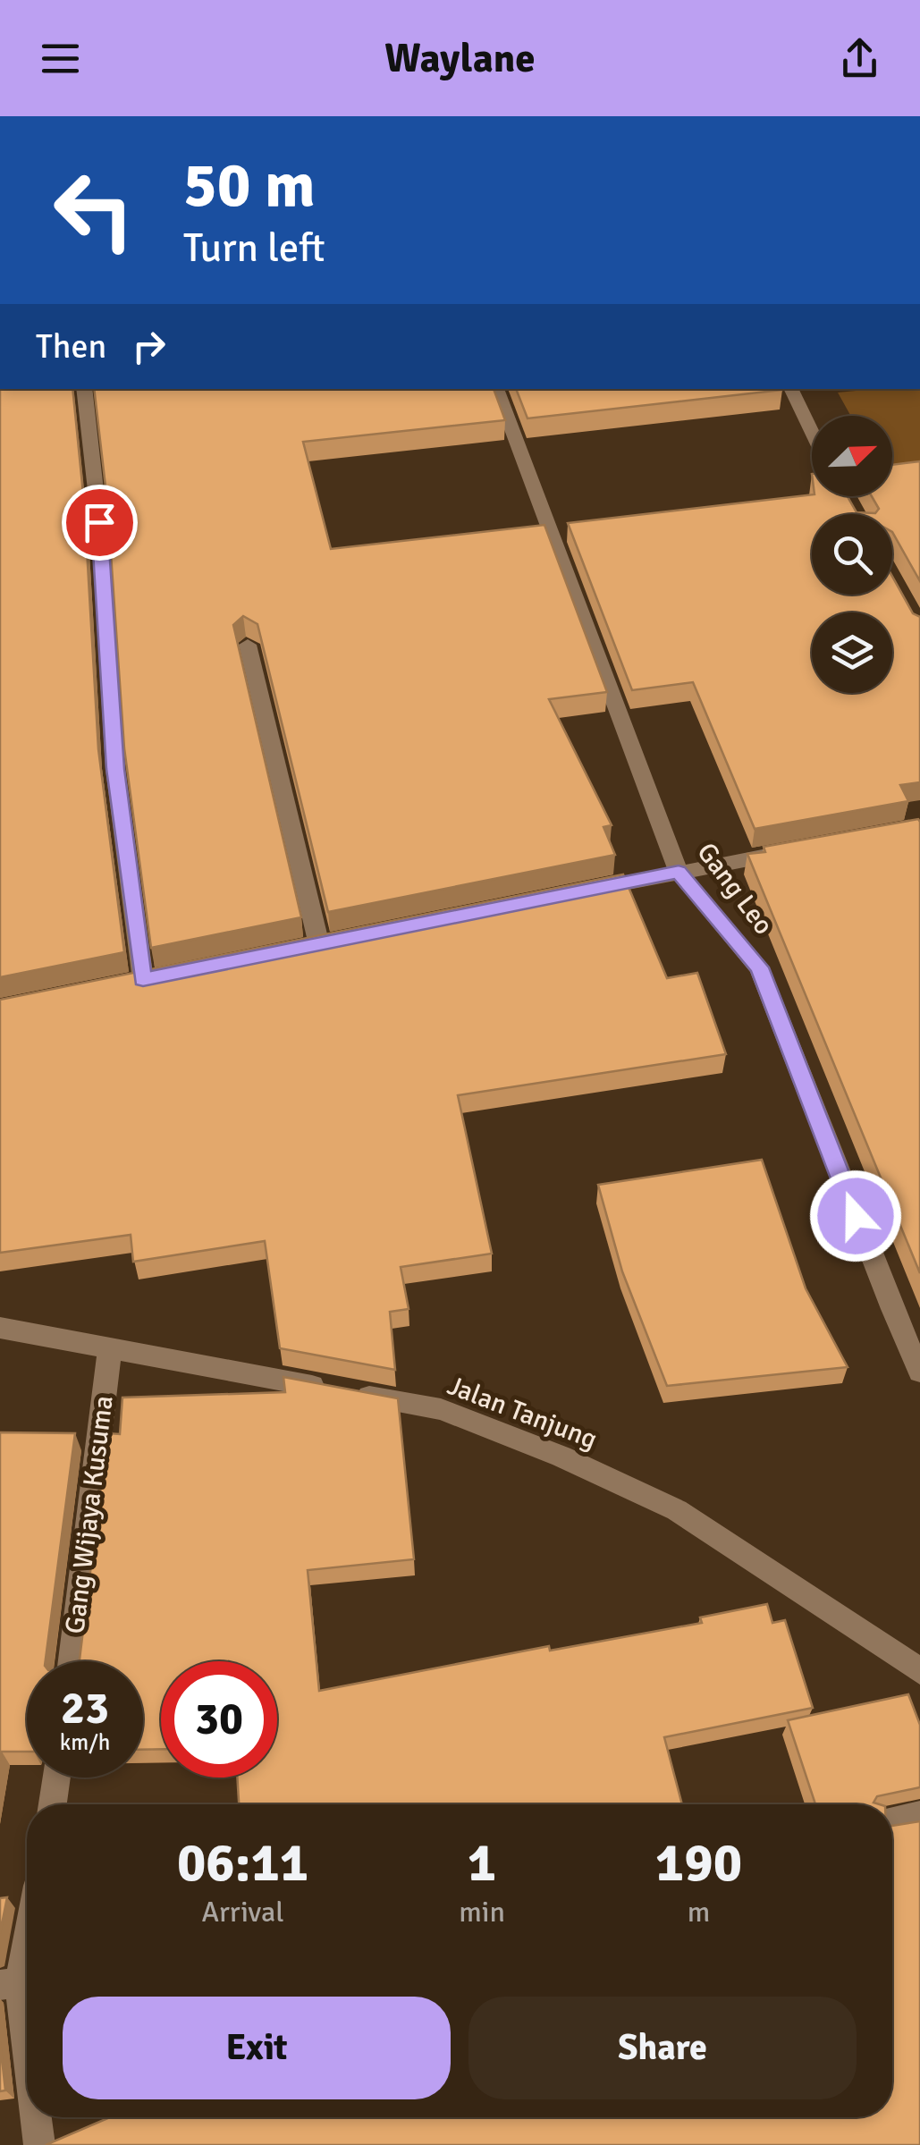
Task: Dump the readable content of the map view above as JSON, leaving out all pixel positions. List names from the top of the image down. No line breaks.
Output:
{"streets":{"street":["Gang Leo","Jalan Tanjung","Gang Wijaya Kusuma"]},"crossings":[["Jalan Tanjung","Gang Wijaya Kusuma"]],"north":"top right","page":{"header":"Waylane","turn":["50 m","Turn left"],"then":"Then","speed":"23 km/h","limit":"30","eta":["06:11","Arrival","1","min","190","m"],"buttons":["Exit","Share"]}}
